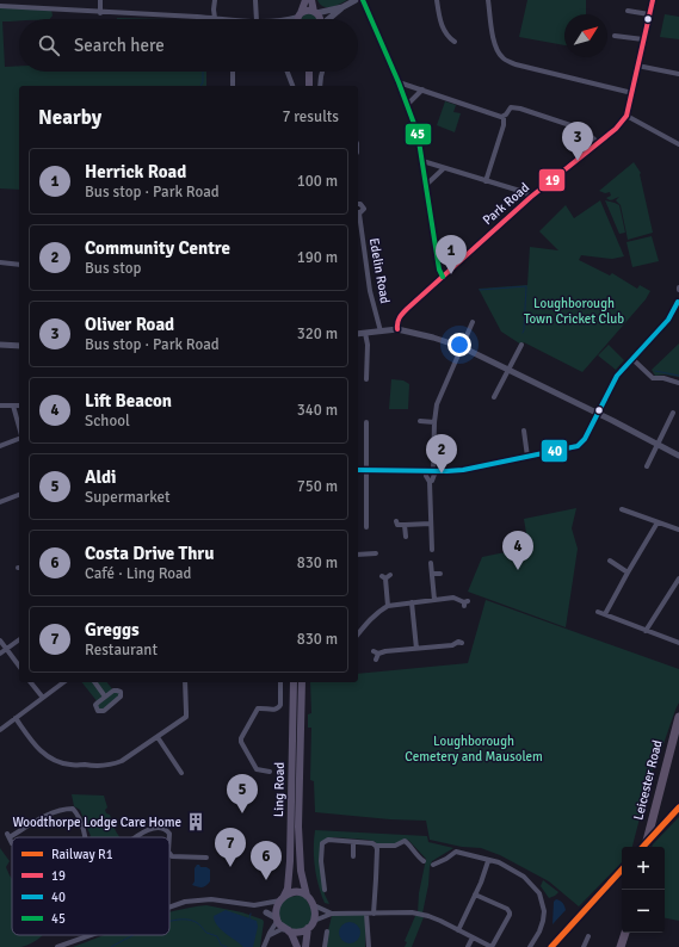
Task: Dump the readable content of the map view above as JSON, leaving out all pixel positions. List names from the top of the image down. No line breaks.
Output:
{"streets":{"highway":["Leicester Road"],"main road":["Ling Road"],"street":["Park Road","Edelin Road"]},"parks":["Loughborough Town Cricket Club","Loughborough Cemetery and Mausolem"],"places":{"building":["Woodthorpe Lodge Care Home"]},"lines":["transit line 19","transit line 45","transit line 40","rail line R1"],"legend":["Railway R1","19","40","45"],"north":"top right","page":{"search":"Search here","heading":["Nearby","7 results"],"pins":["3","1","2","4","5","7","6"],"list":[{"mark":"1","name":"Herrick Road","note":"Bus stop · Park Road","value":"100 m"},{"mark":"2","name":"Community Centre","note":"Bus stop","value":"190 m"},{"mark":"3","name":"Oliver Road","note":"Bus stop · Park Road","value":"320 m"},{"mark":"4","name":"Lift Beacon","note":"School","value":"340 m"},{"mark":"5","name":"Aldi","note":"Supermarket","value":"750 m"},{"mark":"6","name":"Costa Drive Thru","note":"Café · Ling Road","value":"830 m"},{"mark":"7","name":"Greggs","note":"Restaurant","value":"830 m"}],"map_buttons":["+","−"]}}
